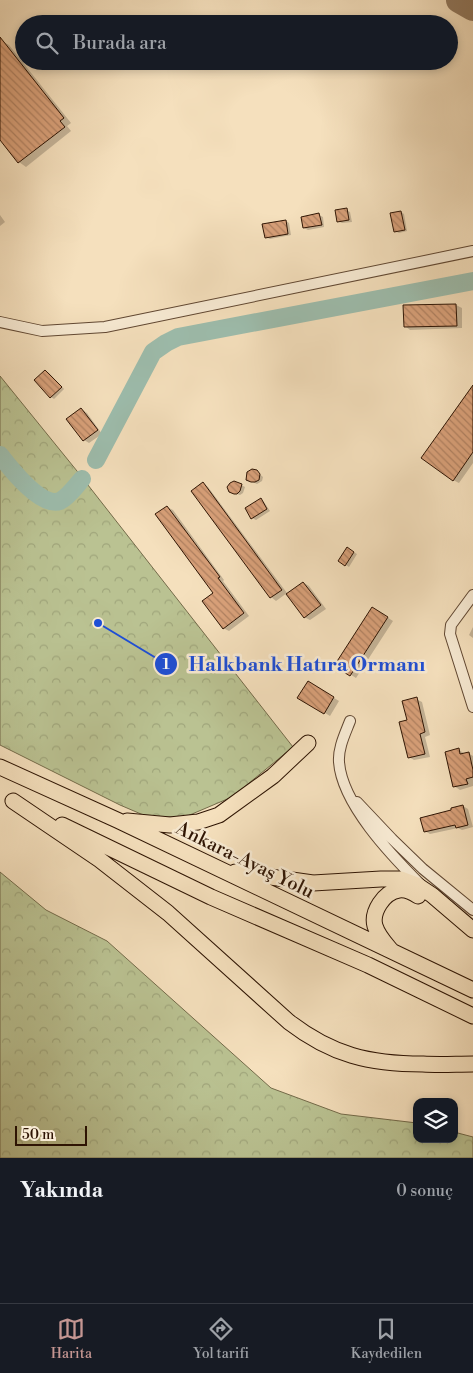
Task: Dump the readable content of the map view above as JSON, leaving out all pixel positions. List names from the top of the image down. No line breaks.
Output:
{"streets":{"highway":["Ankara-Ayaş Yolu"]},"places":["Halkbank Hatıra Ormanı"],"scale_bar":"50 m","page":{"search":"Burada ara","scale":"50 m","heading":["Yakında","0 sonuç"],"nav":["Harita","Yol tarifi","Kaydedilen"]}}
